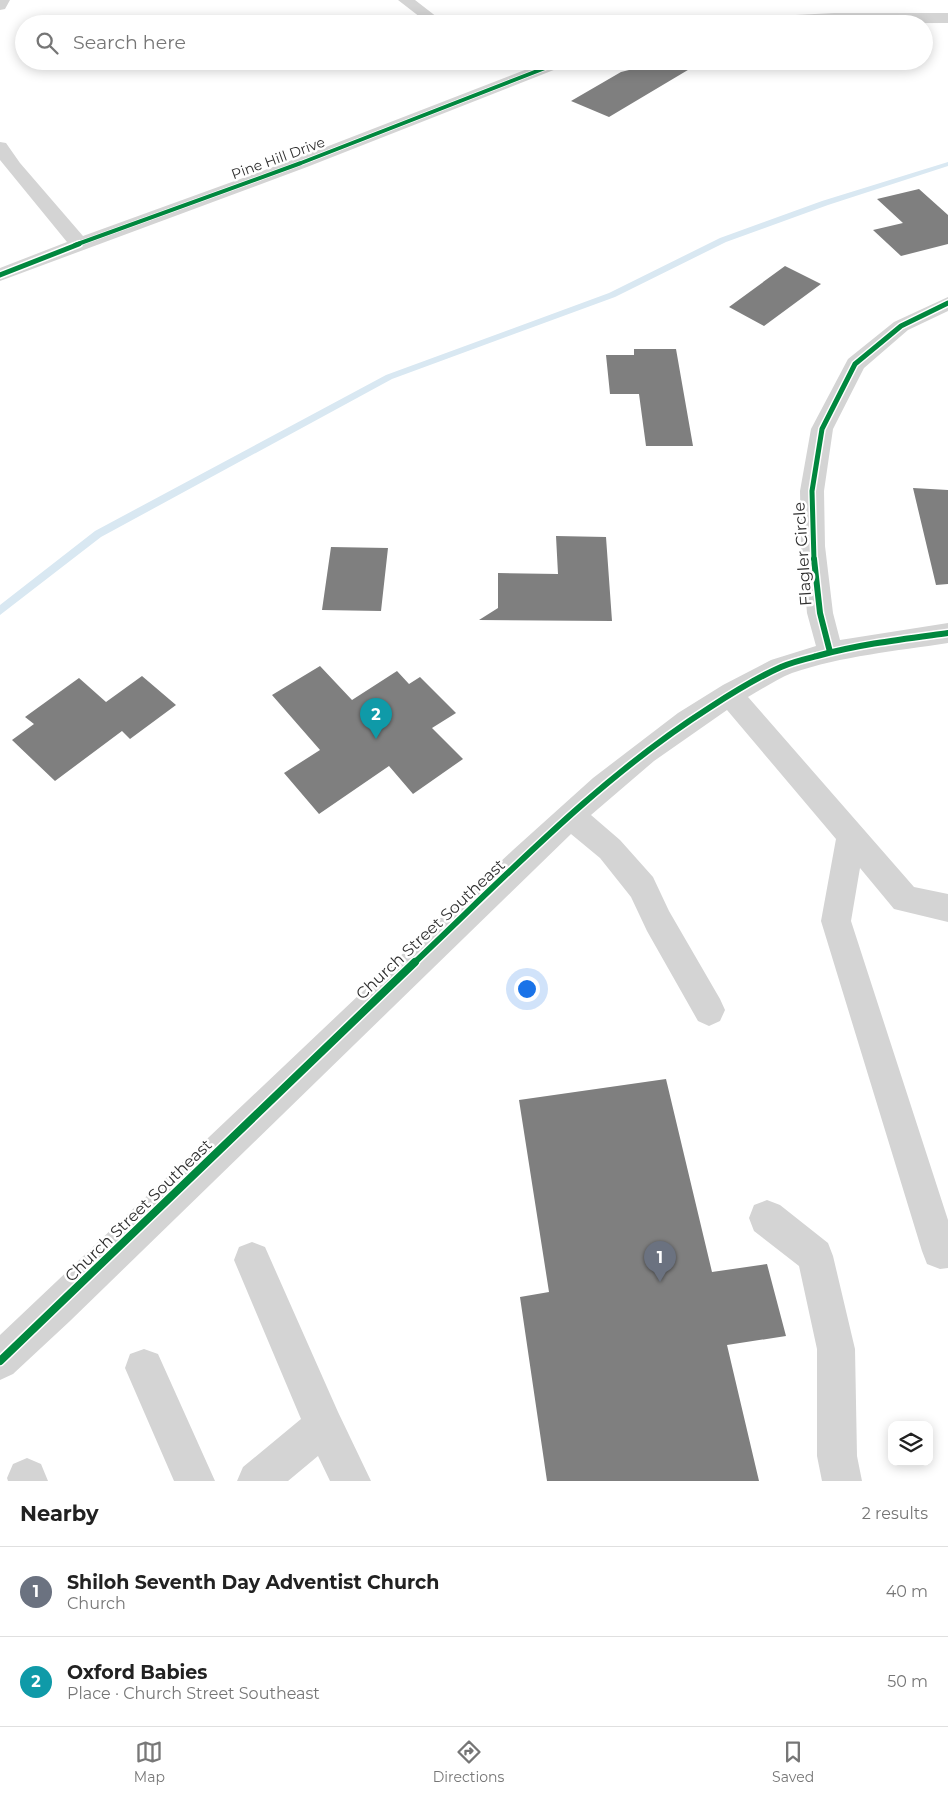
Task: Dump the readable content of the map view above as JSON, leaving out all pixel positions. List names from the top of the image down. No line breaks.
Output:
{"streets":{"street":["Pine Hill Drive","Flagler Circle","Church Street Southeast"]},"crossings":[["Flagler Circle","Church Street Southeast"]],"page":{"search":"Search here","pins":["2","1"],"heading":["Nearby","2 results"],"list":[{"mark":"1","name":"Shiloh Seventh Day Adventist Church","note":"Church","value":"40 m"},{"mark":"2","name":"Oxford Babies","note":"Place · Church Street Southeast","value":"50 m"}],"nav":["Map","Directions","Saved"]}}
